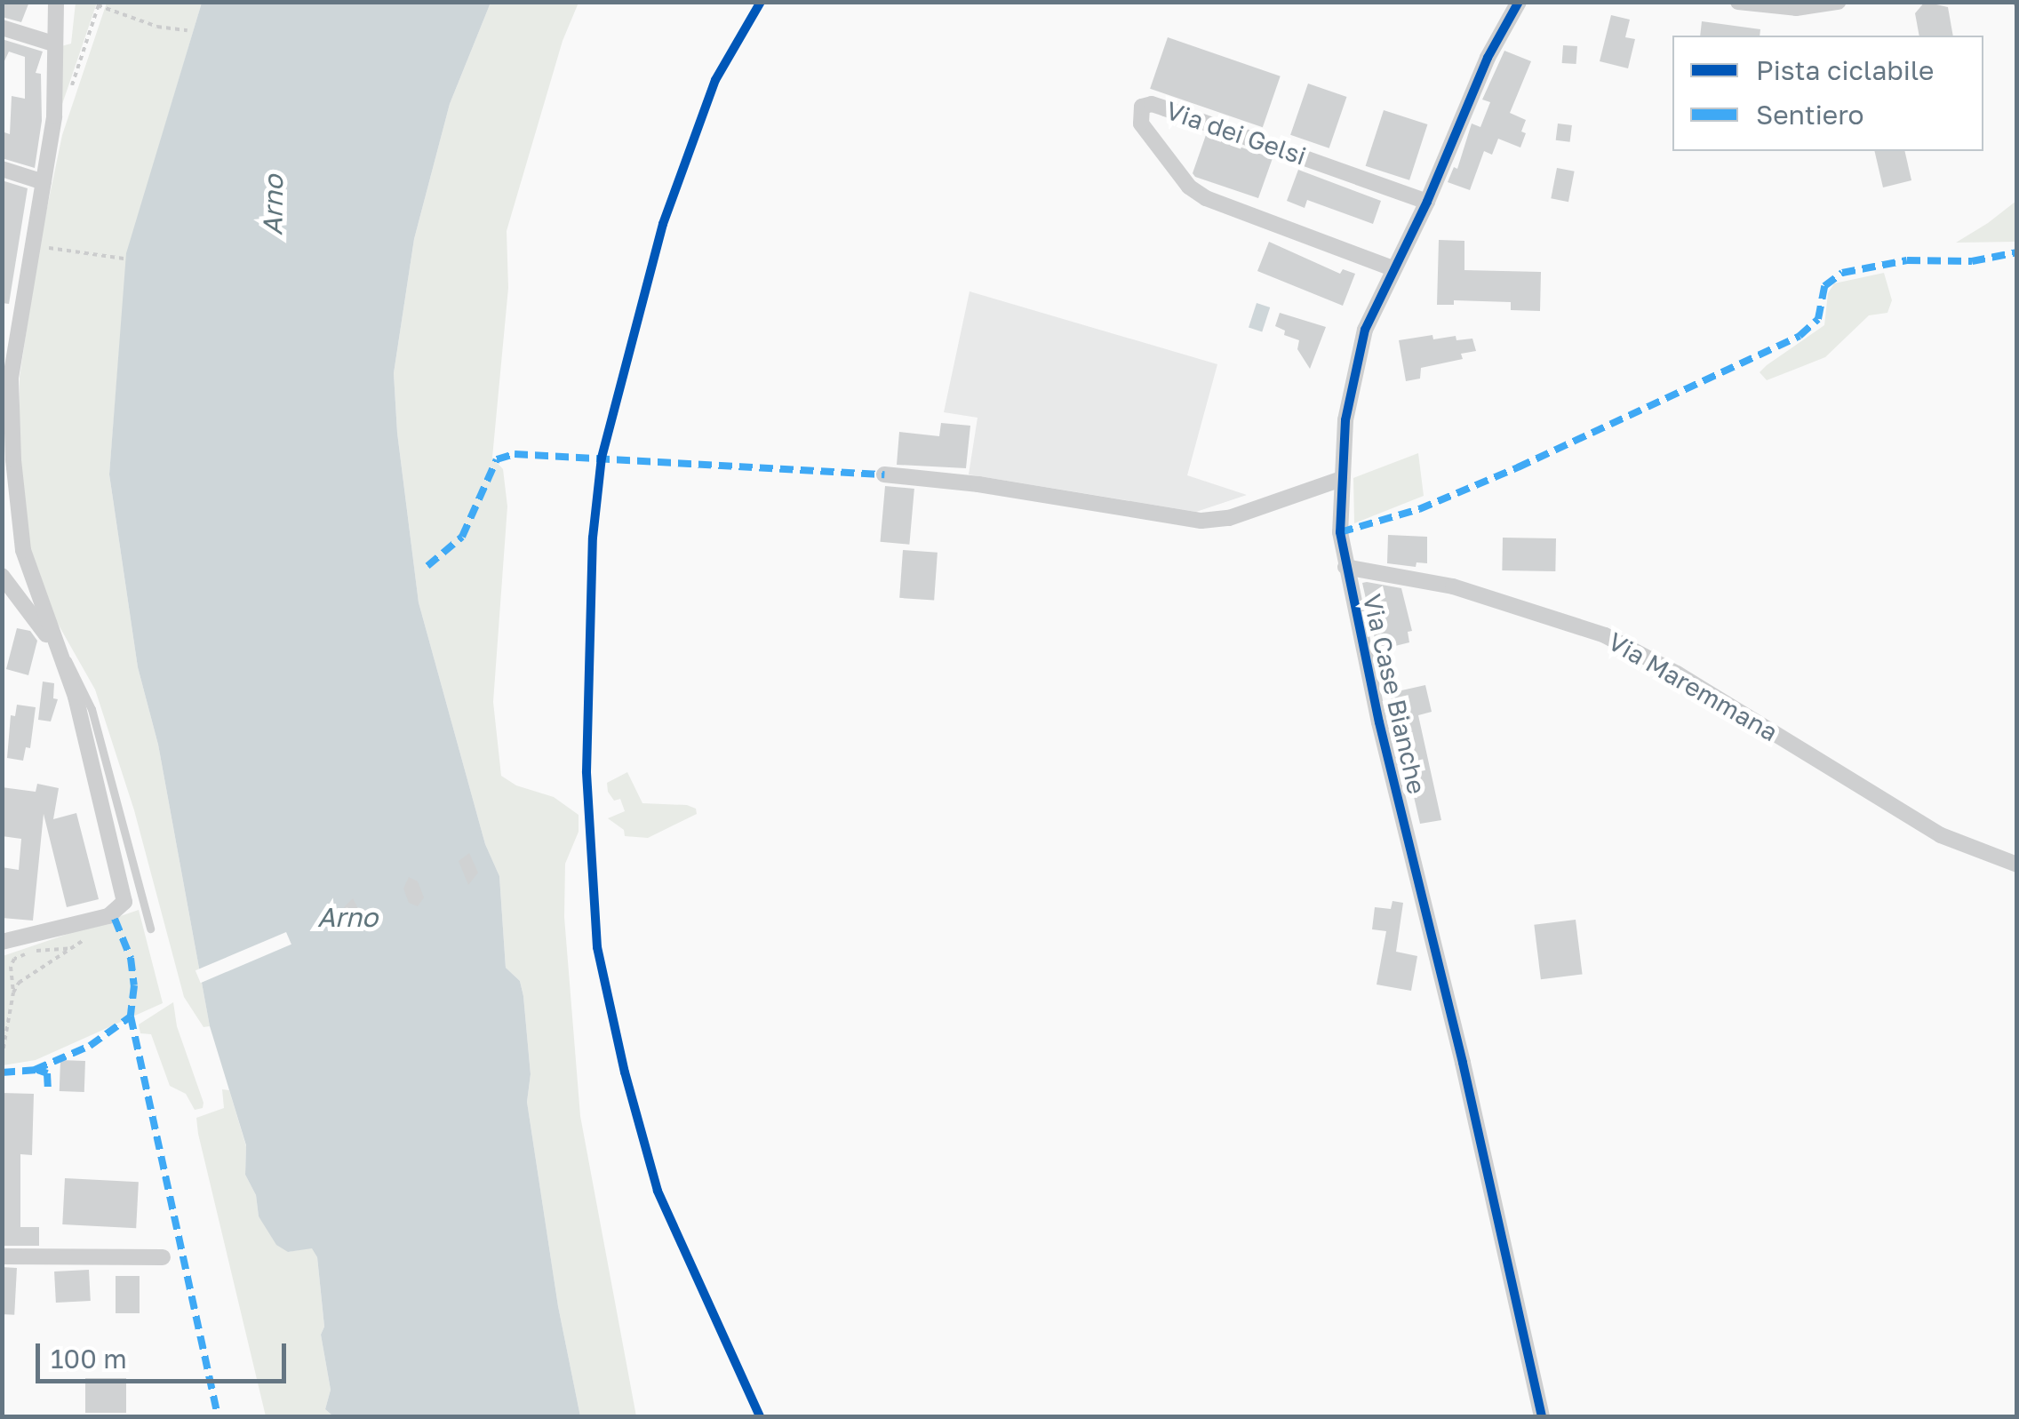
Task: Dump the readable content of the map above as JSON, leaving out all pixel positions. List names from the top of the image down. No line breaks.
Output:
{"streets":{"street":["Via dei Gelsi","Via Maremmana","Via Case Bianche"]},"crossings":[["Via dei Gelsi","Via Case Bianche"],["Via Maremmana","Via Case Bianche"]],"water":["Arno"],"legend":["Pista ciclabile","Sentiero"],"scale_bar":"100 m"}
